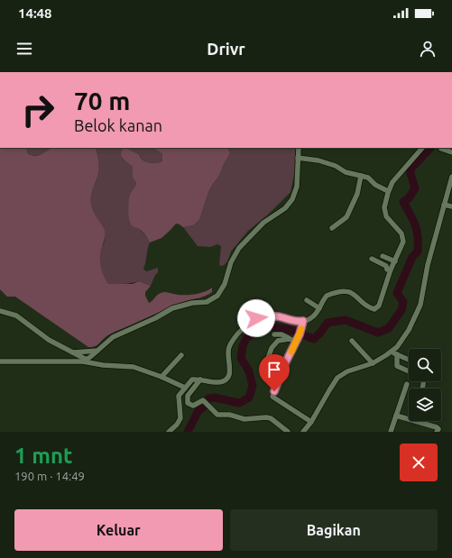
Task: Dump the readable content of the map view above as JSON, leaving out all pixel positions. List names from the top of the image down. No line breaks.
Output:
{"page":{"status":"14:48","header":"Drivr","turn":["70 m","Belok kanan"],"heading":["1 mnt","190 m · 14:49"],"buttons":["Keluar","Bagikan"]}}
